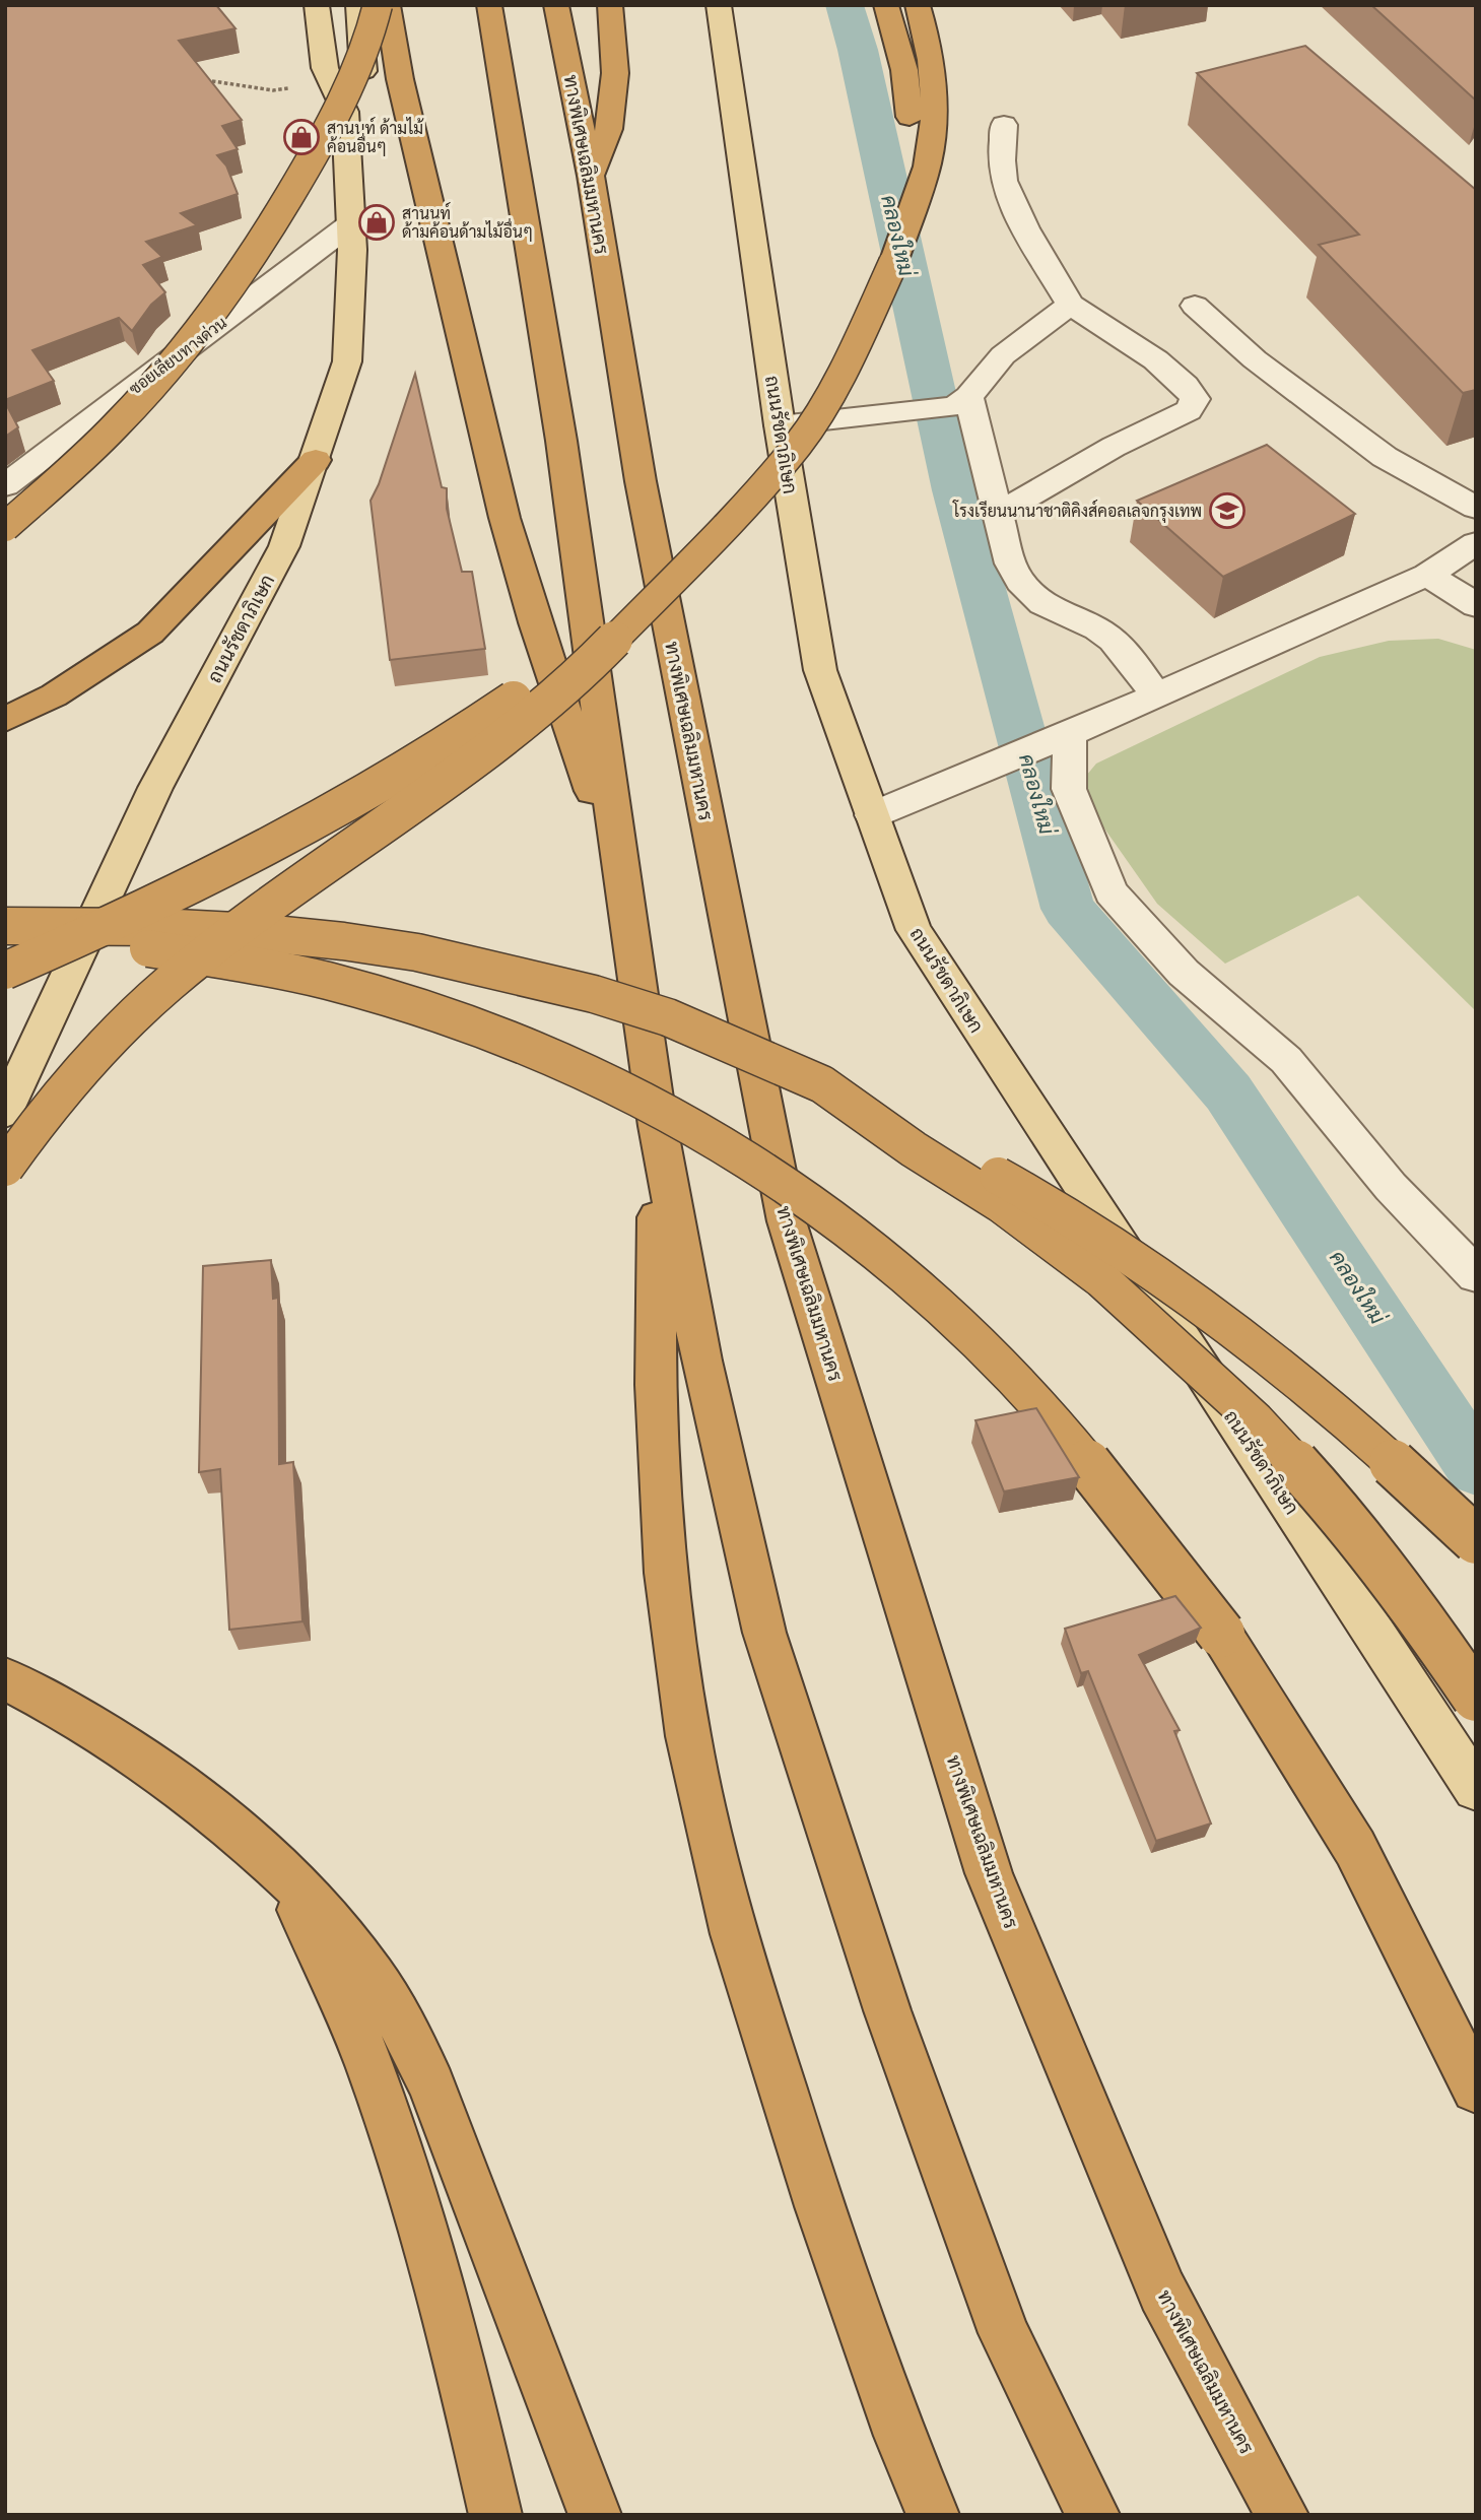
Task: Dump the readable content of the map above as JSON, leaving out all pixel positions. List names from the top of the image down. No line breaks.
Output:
{"streets":{"highway":["ทางพิเศษเฉลิมมหานคร"],"main road":["ถนนรัชดาภิเษก"],"street":["ซอยเลียบทางด่วน"]},"crossings":[["ซอยเลียบทางด่วน","ถนนรัชดาภิเษก"]],"water":["คลองใหม่"],"places":{"shop":["สานนท์ ด้ามไม้ ค้อนอื่นๆ","สานนท์ ด้ามค้อนด้ามไม้อื่นๆ"],"school or university":["โรงเรียนนานาชาติคิงส์คอลเลจกรุงเทพ"]}}
